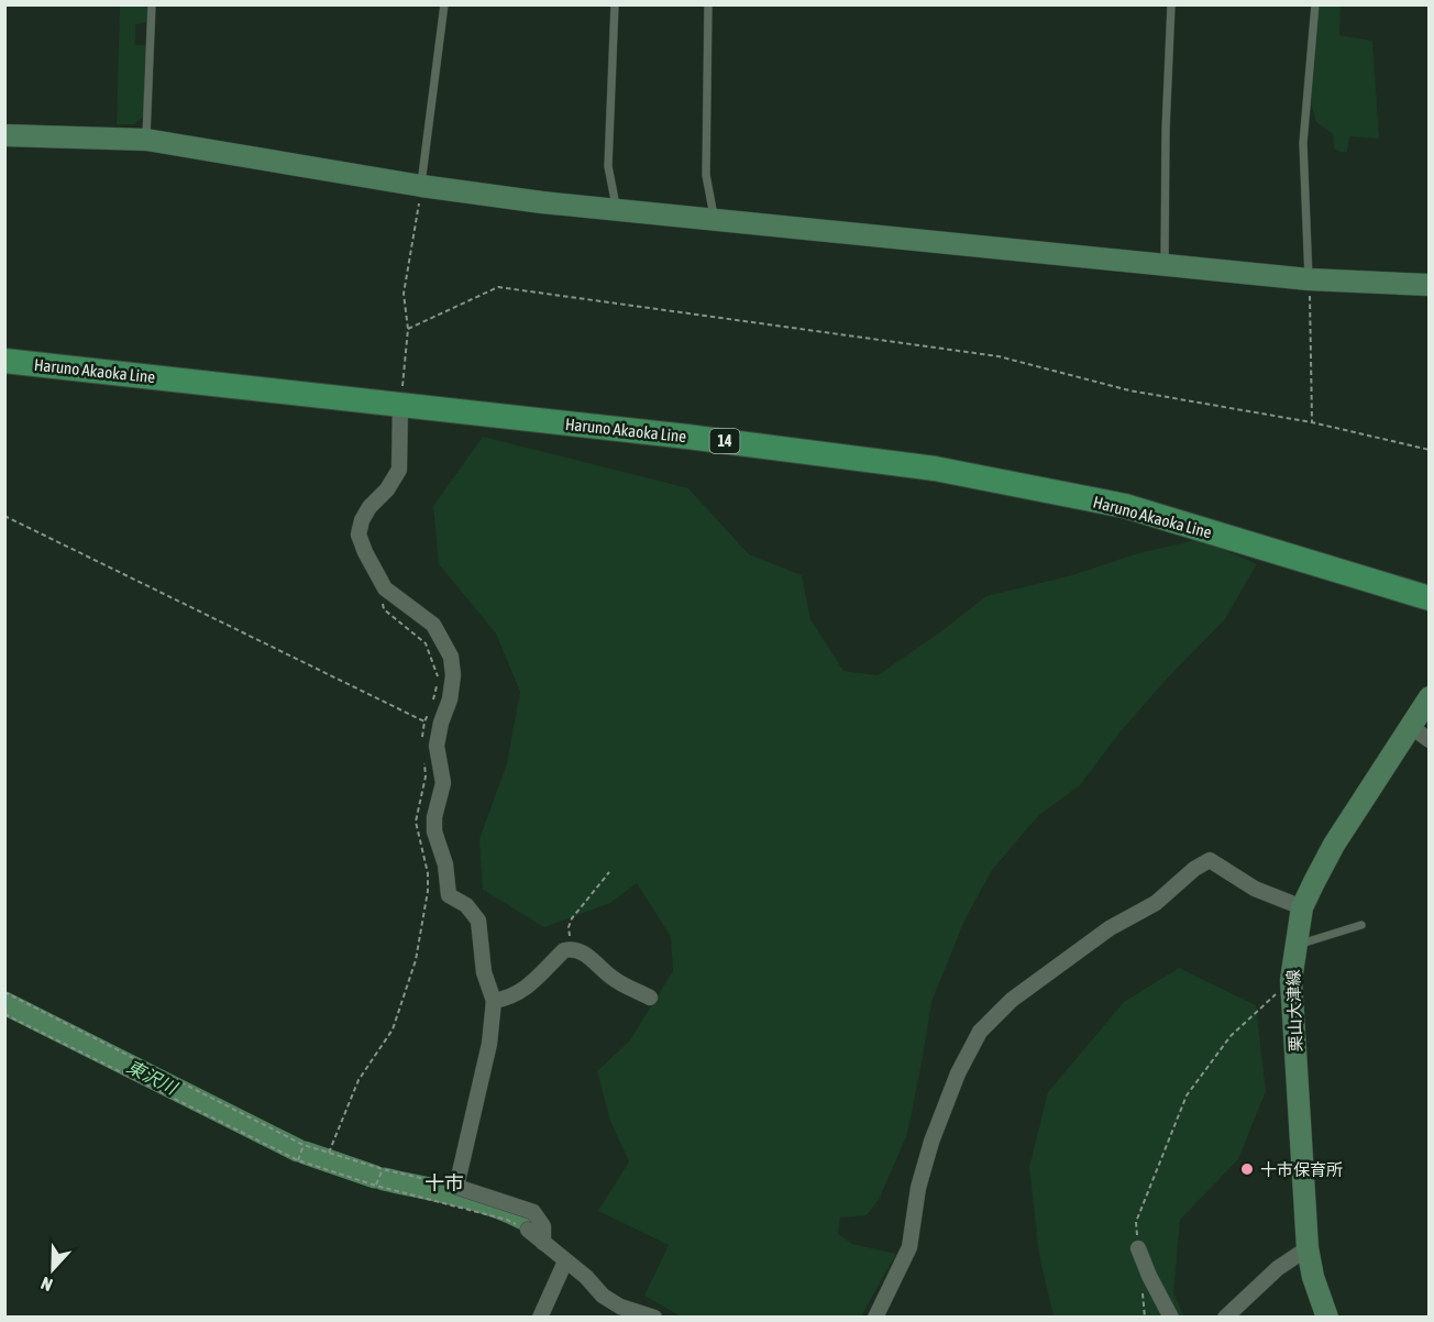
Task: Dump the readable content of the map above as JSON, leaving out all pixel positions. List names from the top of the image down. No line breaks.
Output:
{"streets":{"main road":["Haruno Akaoka Line","14"],"street":["栗山大津線"]},"districts":["十市"],"water":["東沢川"],"places":["十市保育所"],"north":"bottom"}
